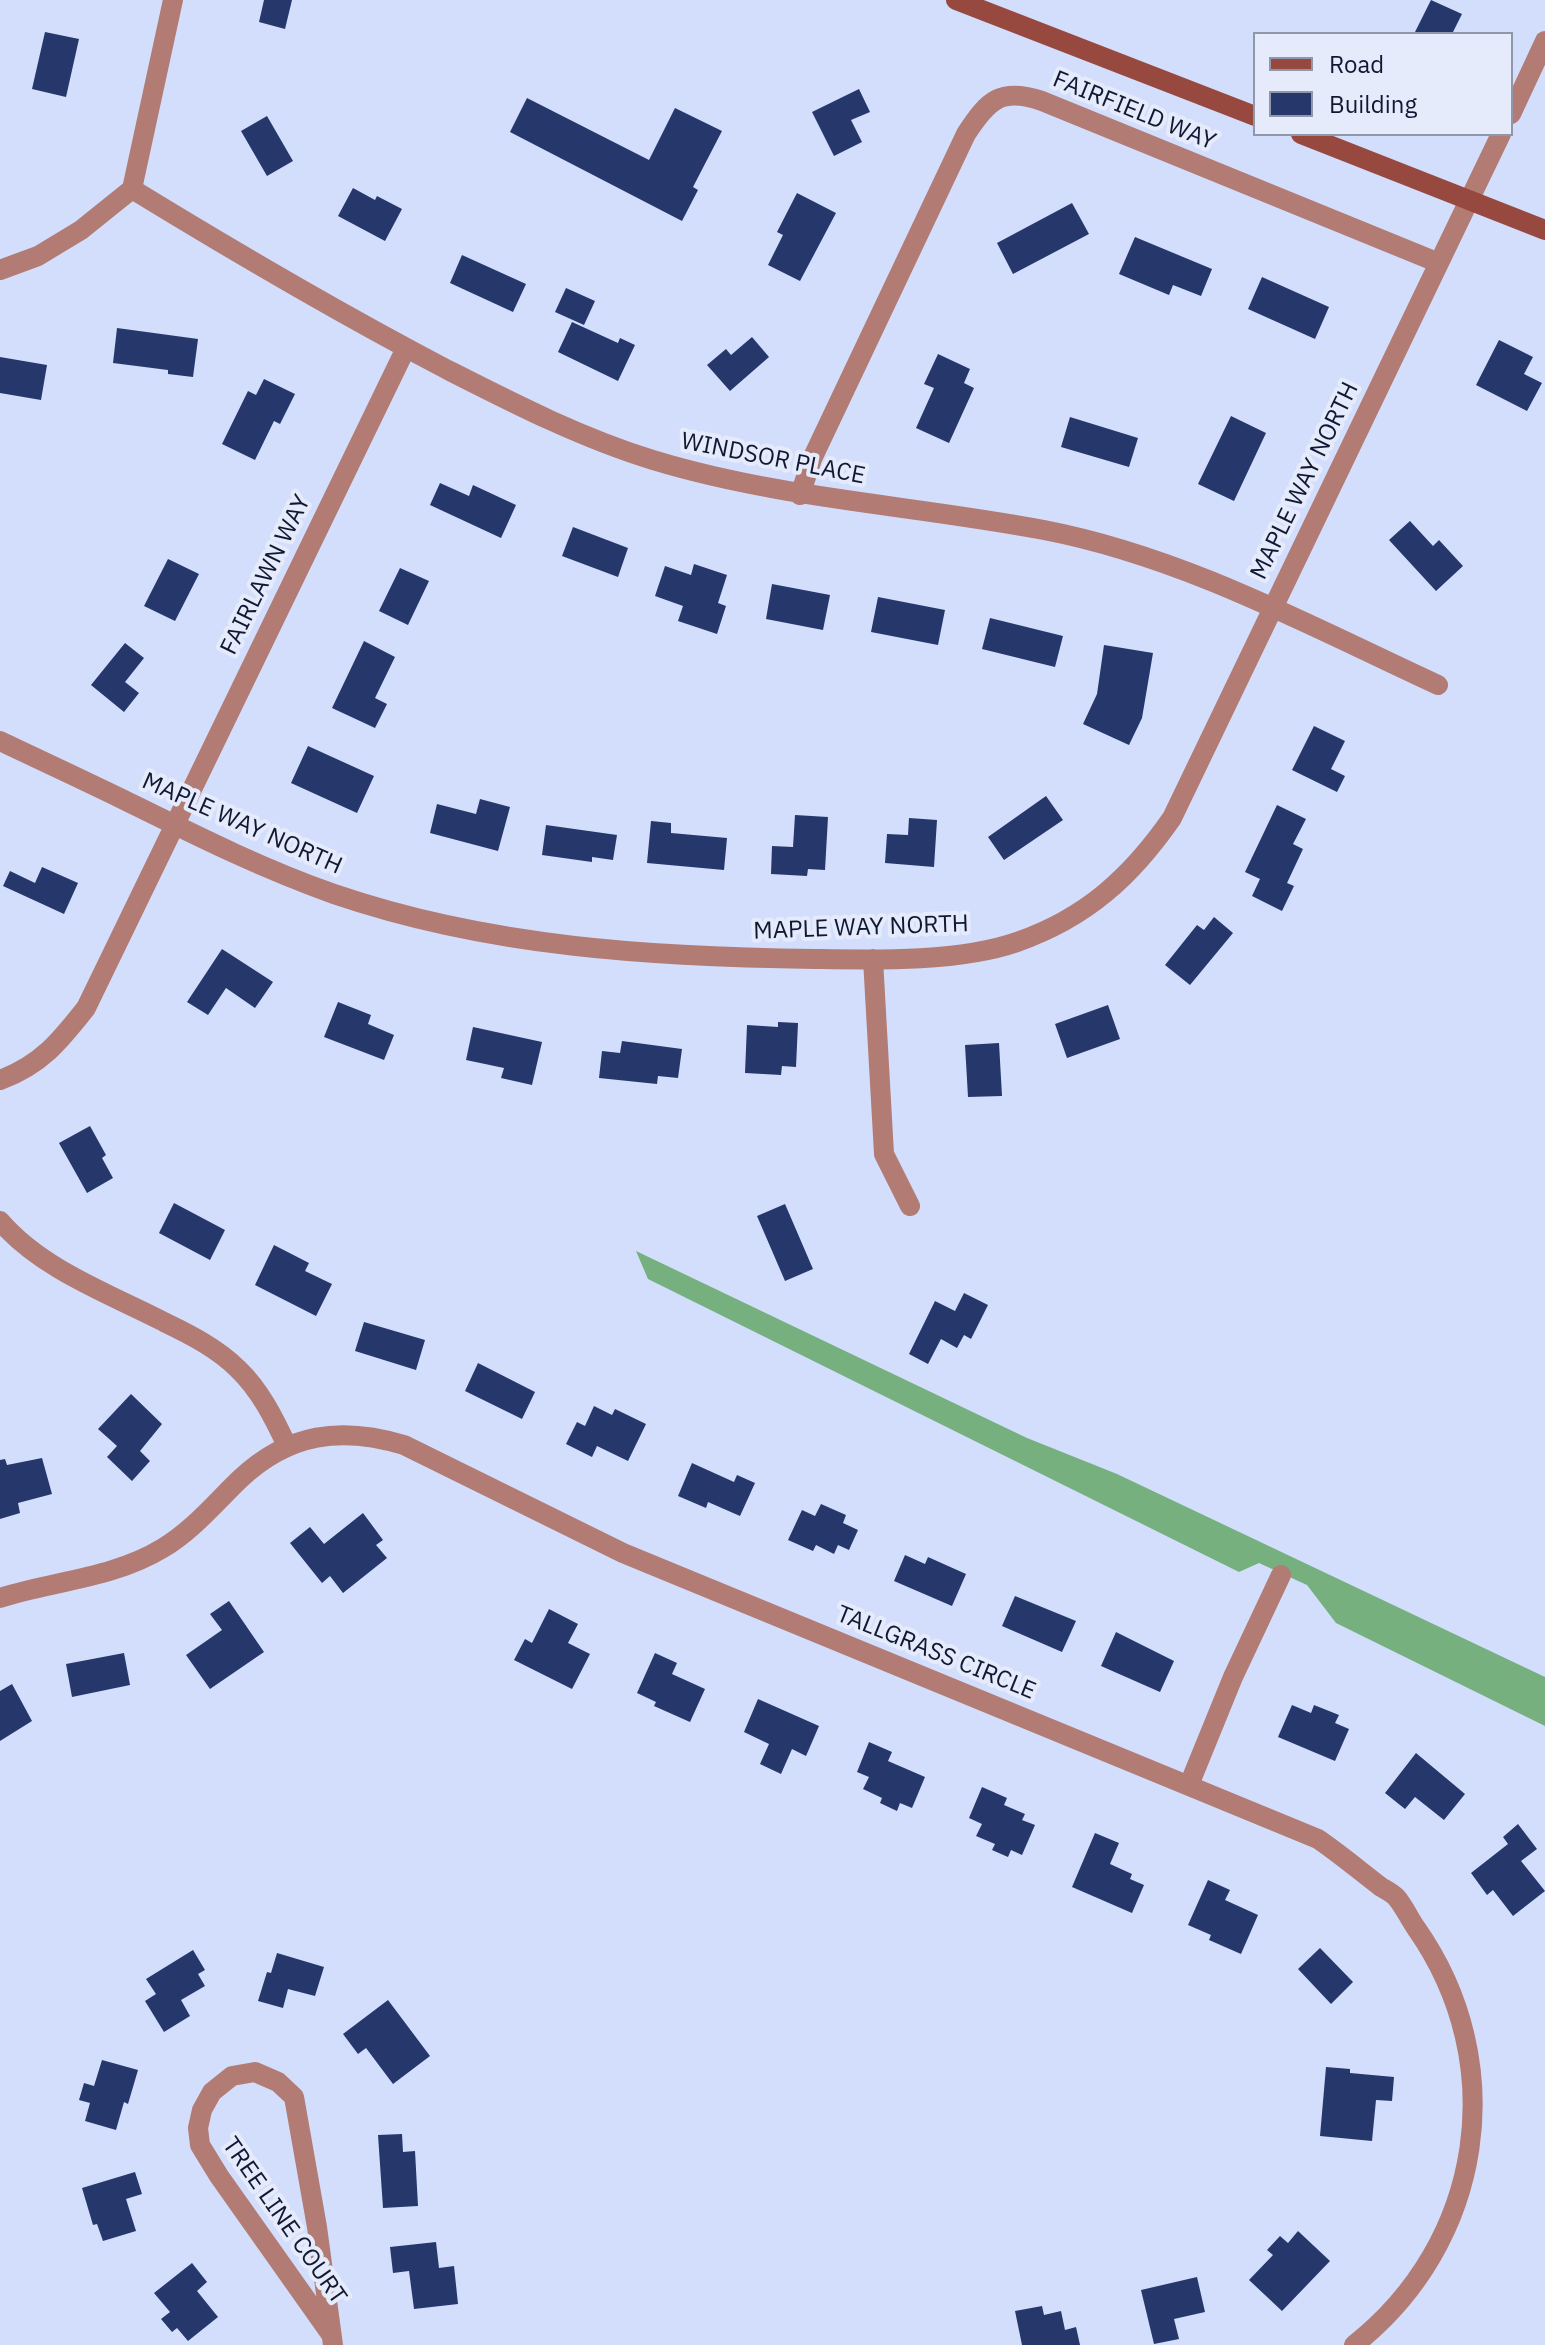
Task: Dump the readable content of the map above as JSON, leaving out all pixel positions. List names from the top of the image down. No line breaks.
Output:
{"streets":{"street":["FAIRFIELD WAY","WINDSOR PLACE","MAPLE WAY NORTH","FAIRLAWN WAY","TALLGRASS CIRCLE","TREE LINE COURT"]},"crossings":[["FAIRFIELD WAY","WINDSOR PLACE"],["FAIRFIELD WAY","MAPLE WAY NORTH"],["WINDSOR PLACE","MAPLE WAY NORTH"],["WINDSOR PLACE","FAIRLAWN WAY"],["MAPLE WAY NORTH","FAIRLAWN WAY"]],"legend":["Road","Building"]}
